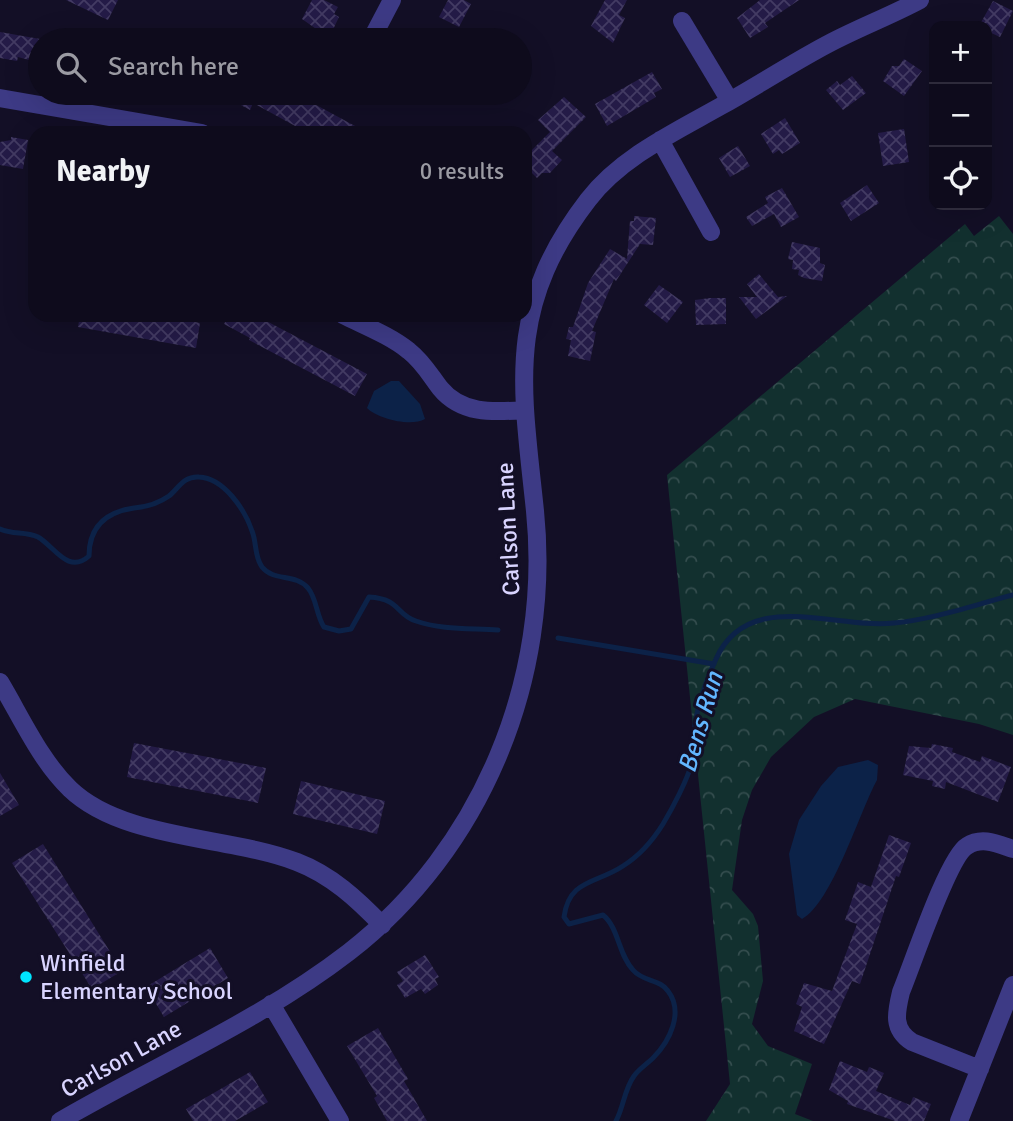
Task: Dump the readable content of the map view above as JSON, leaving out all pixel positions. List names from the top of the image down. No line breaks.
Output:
{"streets":{"street":["Carlson Lane"]},"water":["Bens Run"],"places":["Winfield Elementary School"],"page":{"map_buttons":["+","−"],"search":"Search here","heading":["Nearby","0 results"]}}
